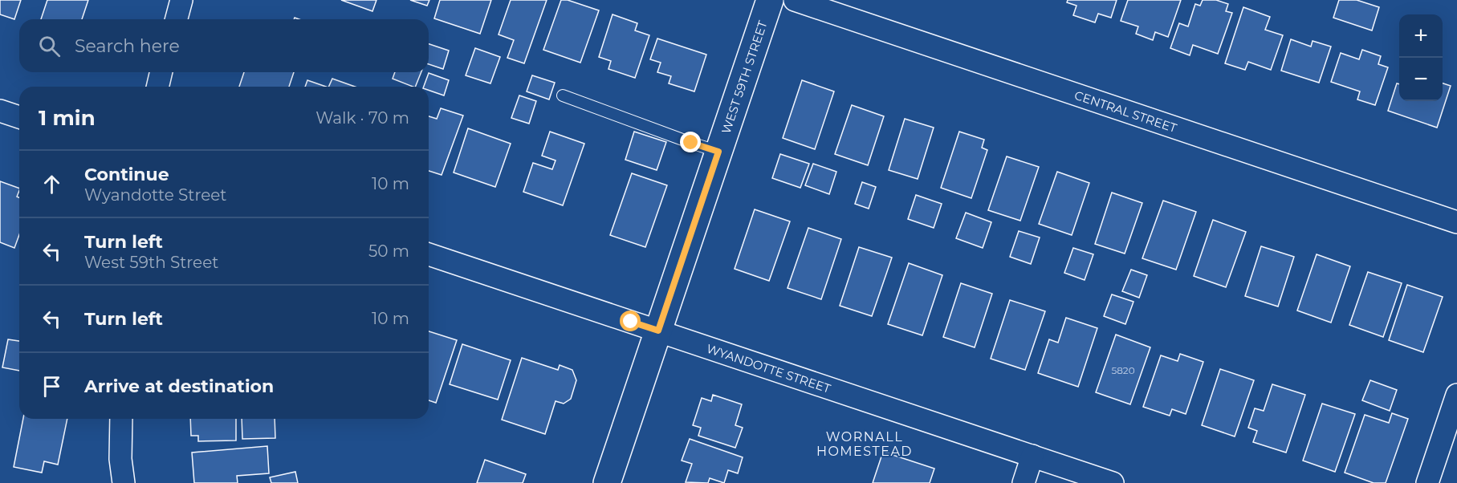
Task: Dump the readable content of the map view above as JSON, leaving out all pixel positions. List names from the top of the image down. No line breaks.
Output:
{"streets":{"street":["WEST 59TH STREET","CENTRAL STREET","WYANDOTTE STREET"]},"crossings":[["WEST 59TH STREET","WYANDOTTE STREET"]],"districts":["WORNALL HOMESTEAD"],"house_numbers":["5820"],"page":{"map_buttons":["+","−"],"search":"Search here","heading":["1 min","Walk · 70 m"],"list":[["Continue","Wyandotte Street","10 m"],["Turn left","West 59th Street","50 m"],["Turn left","10 m"],"Arrive at destination"]}}
